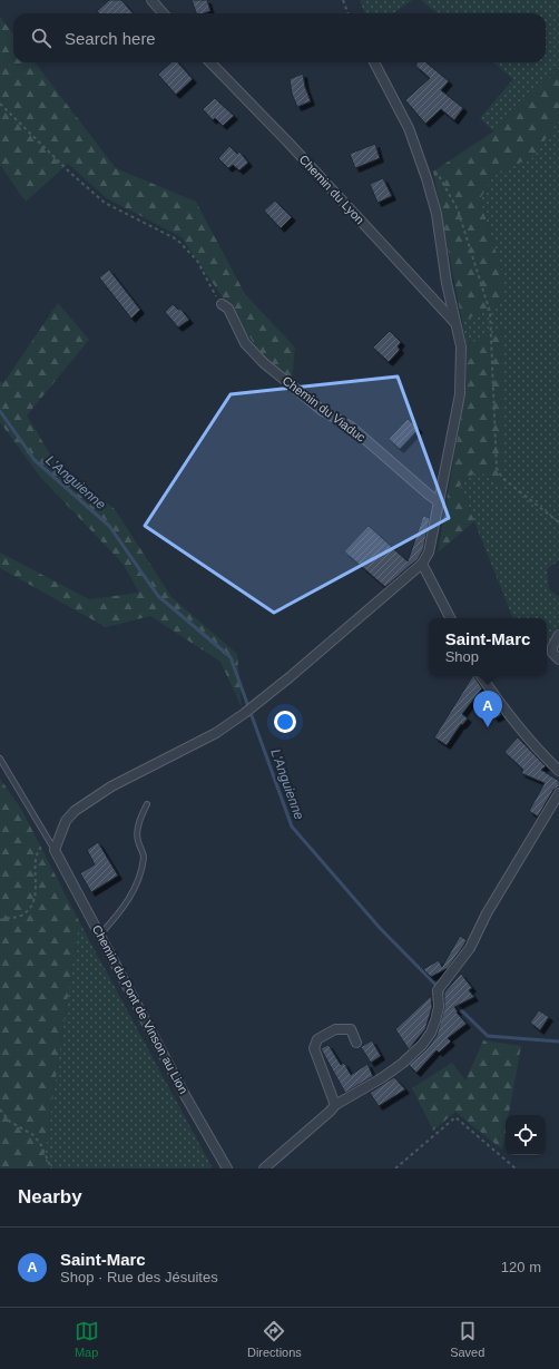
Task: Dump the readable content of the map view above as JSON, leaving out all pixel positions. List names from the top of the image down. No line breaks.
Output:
{"streets":{"street":["Chemin du Lyon","Chemin du Viaduc","Chemin du Pont de Vinson au Lion"]},"water":["L'Anguienne"],"page":{"search":"Search here","popup":["Saint-Marc","Shop"],"pins":"A","heading":"Nearby","list":[{"mark":"A","name":"Saint-Marc","note":"Shop · Rue des Jésuites","value":"120 m"}],"nav":["Map","Directions","Saved"]}}
